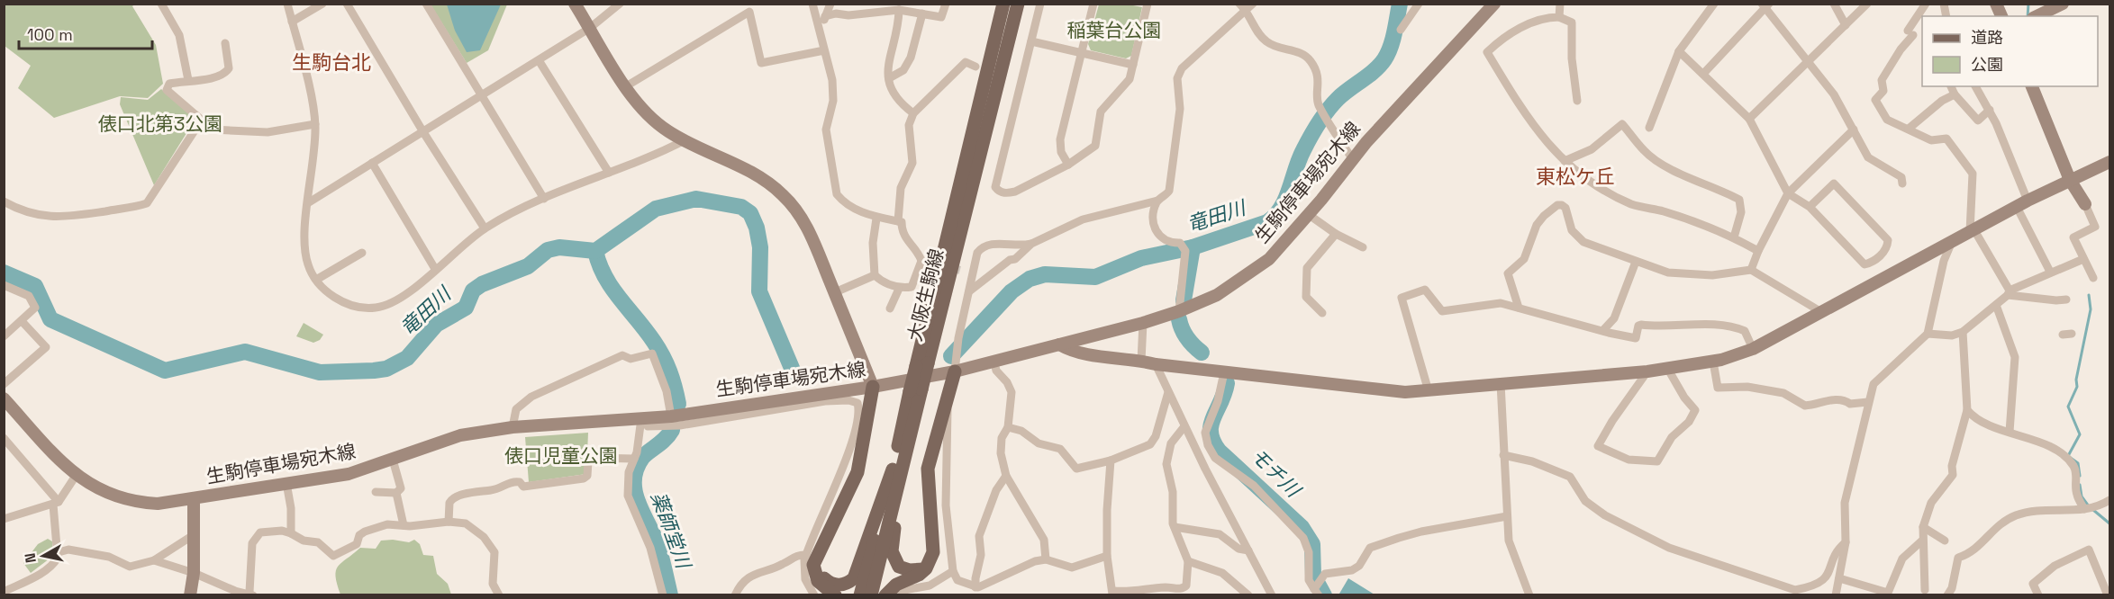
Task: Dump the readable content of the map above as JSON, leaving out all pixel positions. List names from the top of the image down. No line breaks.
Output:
{"streets":{"main road":["大阪生駒線"],"street":["生駒停車場宛木線"]},"districts":["生駒台北","東松ケ丘"],"water":["竜田川","モチ川","薬師堂川"],"parks":["稲葉台公園","俵口北第3公園","俵口児童公園"],"legend":["道路","公園"],"scale_bar":"100 m","north":"left"}
